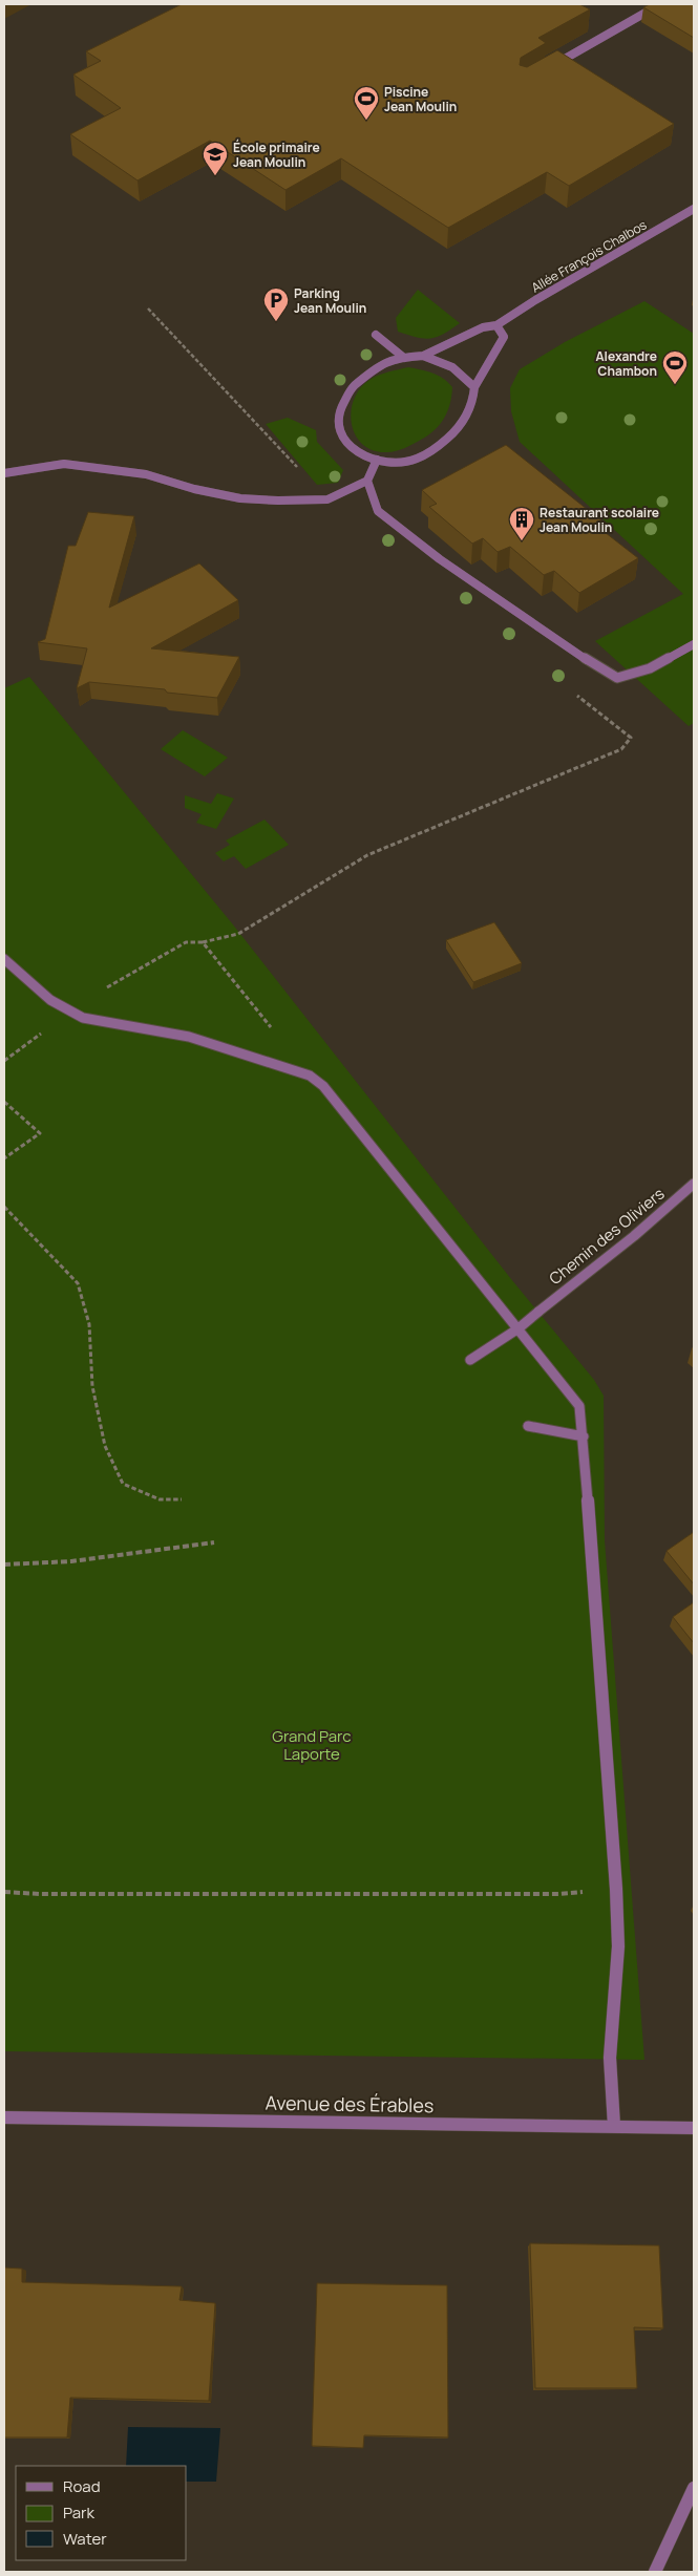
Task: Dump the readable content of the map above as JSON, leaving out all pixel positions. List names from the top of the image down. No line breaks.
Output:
{"streets":{"street":["Allée François Chalbos","Chemin des Oliviers","Avenue des Érables"]},"parks":["Grand Parc Laporte"],"places":{"sports":["Piscine Jean Moulin","Alexandre Chambon"],"school or university":["École primaire Jean Moulin"],"parking":["Parking Jean Moulin"],"building":["Restaurant scolaire Jean Moulin"]},"legend":["Road","Park","Water"]}
